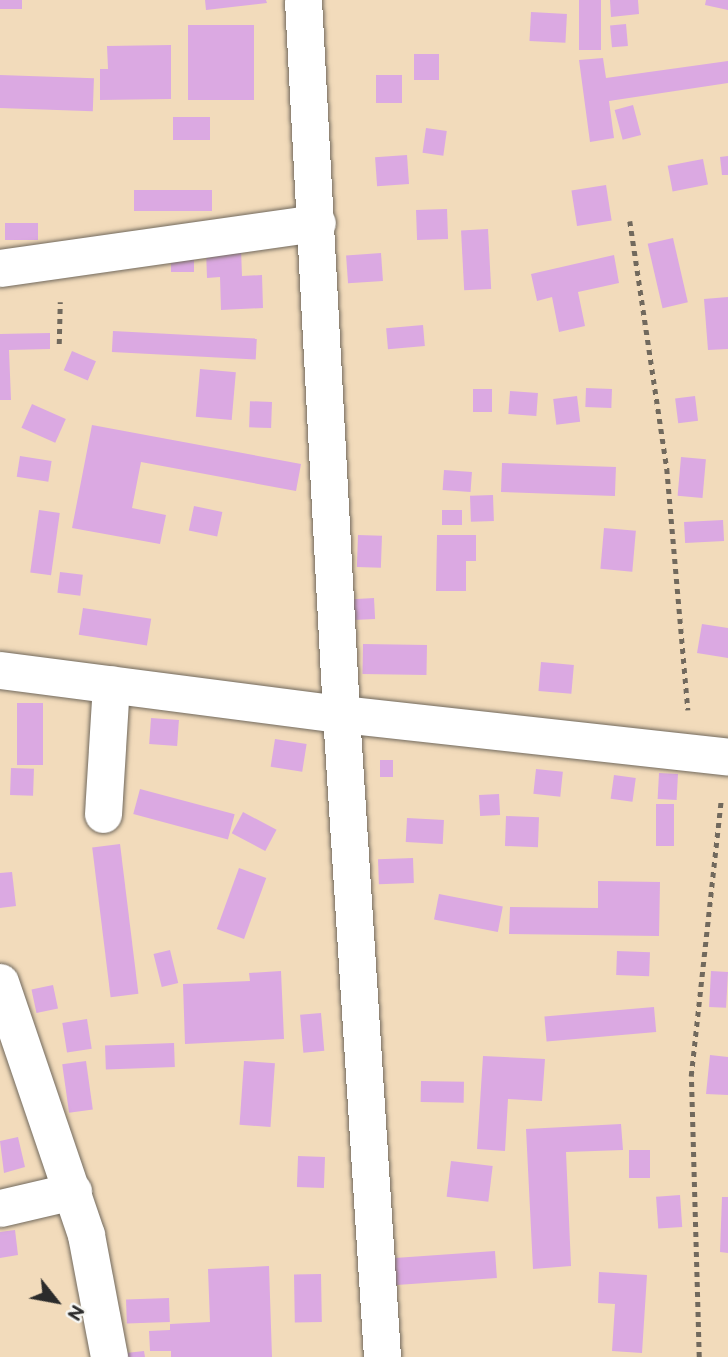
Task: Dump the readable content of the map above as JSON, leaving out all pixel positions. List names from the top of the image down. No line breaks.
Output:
{"north":"bottom right"}
